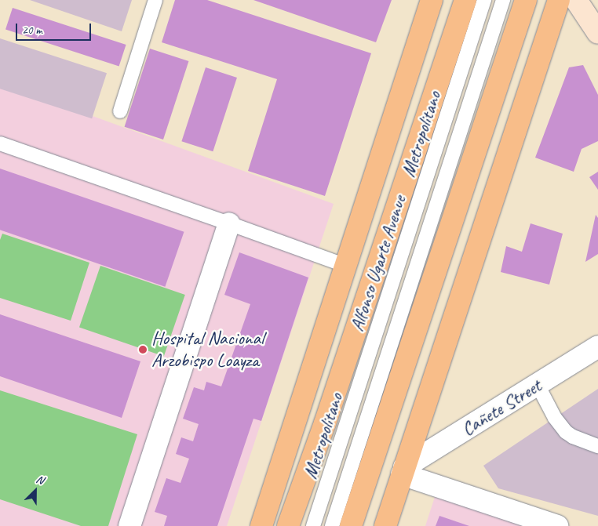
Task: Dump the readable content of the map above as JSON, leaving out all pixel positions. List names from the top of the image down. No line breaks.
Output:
{"streets":{"main road":["Alfonso Ugarte Avenue"],"street":["Cañete Street"],"lane":["Metropolitano"]},"places":["Hospital Nacional Arzobispo Loayza"],"scale_bar":"20 m","north":"top right"}
